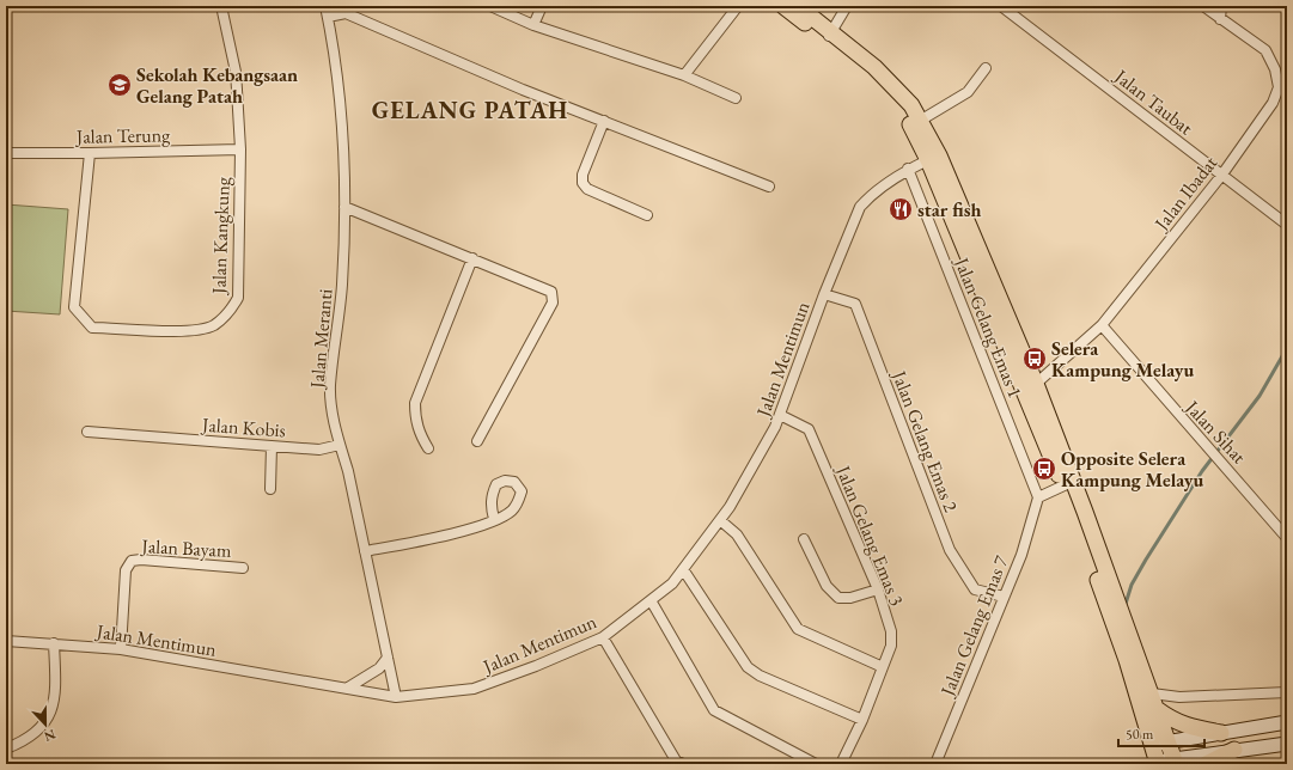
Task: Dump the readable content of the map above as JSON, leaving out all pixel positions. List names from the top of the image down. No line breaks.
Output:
{"streets":{"street":["Jalan Taubat","Jalan Terung","Jalan Ibadat","Jalan Kangkung","Jalan Gelang Emas 1","Jalan Meranti","Jalan Mentimun","Jalan Kobis","Jalan Sihat","Jalan Gelang Emas 2","Jalan Gelang Emas 3","Jalan Bayam","Jalan Gelang Emas 7"]},"crossings":[["Jalan Taubat","Jalan Ibadat"],["Jalan Terung","Jalan Kangkung"],["Jalan Ibadat","Jalan Sihat"],["Jalan Gelang Emas 1","Jalan Mentimun"],["Jalan Gelang Emas 1","Jalan Gelang Emas 7"],["Jalan Meranti","Jalan Mentimun"],["Jalan Meranti","Jalan Kobis"],["Jalan Mentimun","Jalan Gelang Emas 2"],["Jalan Mentimun","Jalan Gelang Emas 3"],["Jalan Mentimun","Jalan Bayam"],["Jalan Gelang Emas 2","Jalan Gelang Emas 7"]],"districts":["GELANG PATAH"],"places":{"school or university":["Sekolah Kebangsaan Gelang Patah"],"restaurant":["star fish"],"bus stop":["Selera Kampung Melayu","Opposite Selera Kampung Melayu"]},"scale_bar":"50 m","north":"bottom"}
